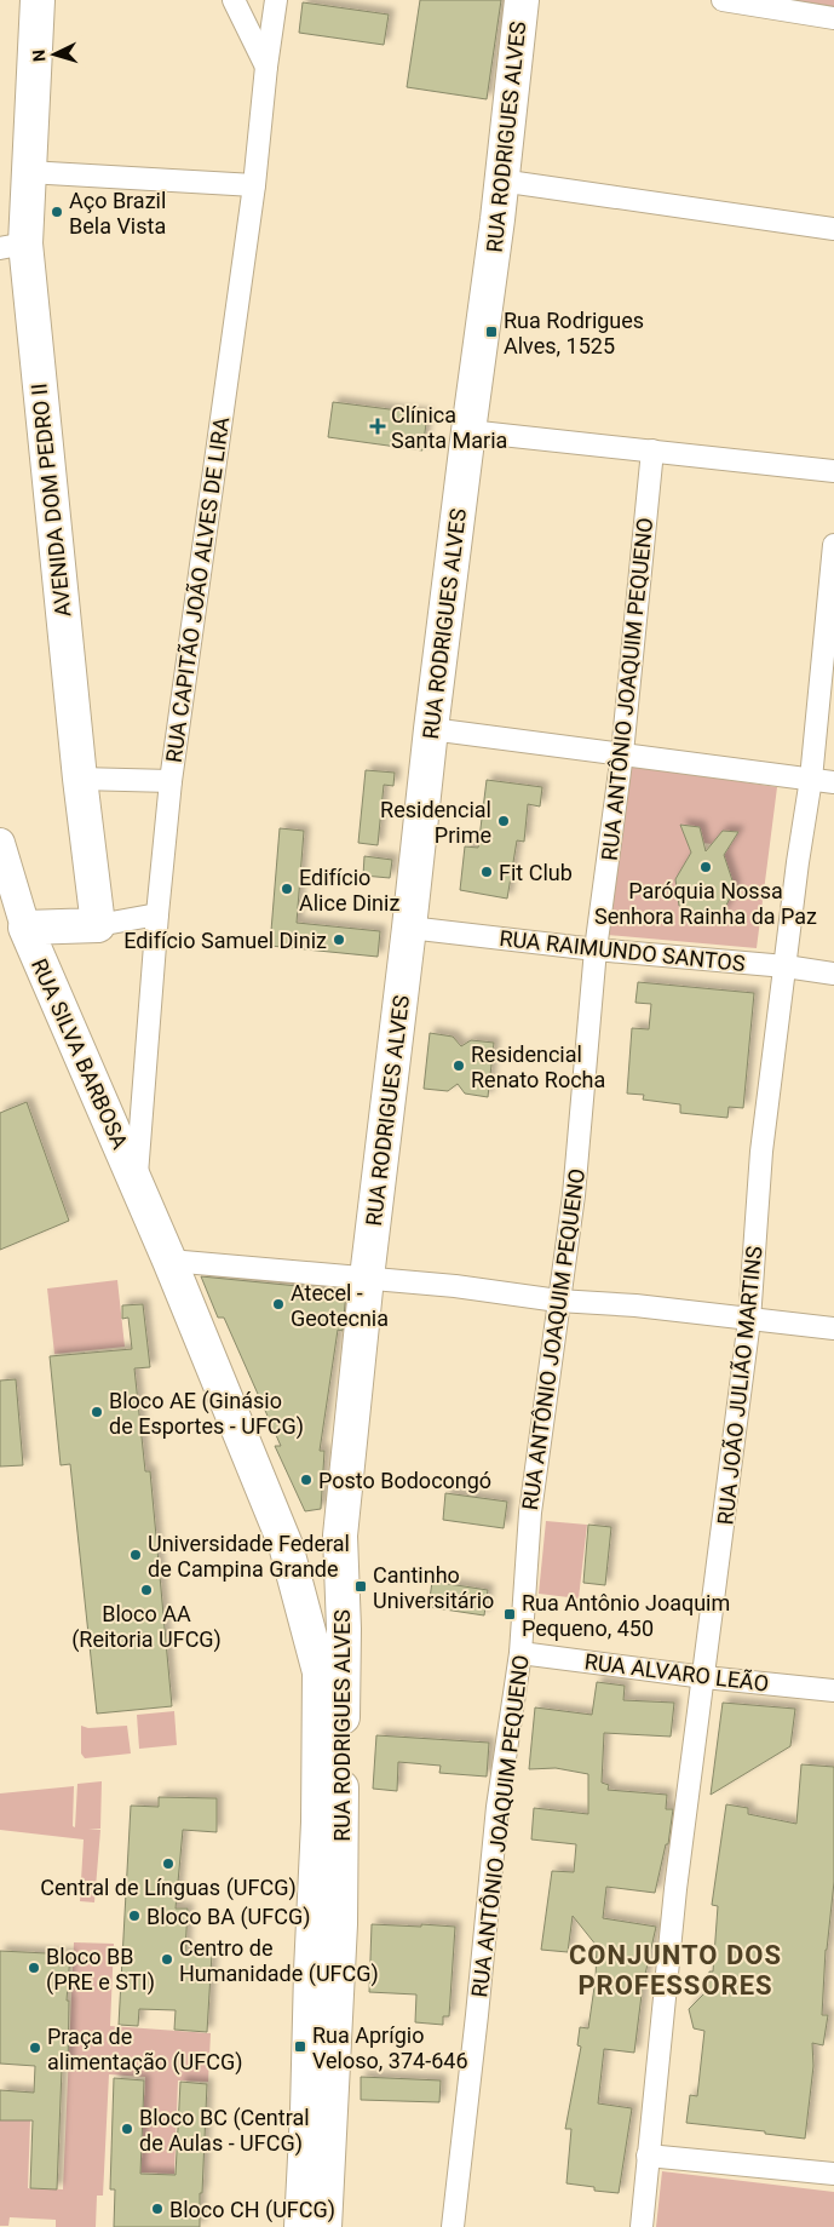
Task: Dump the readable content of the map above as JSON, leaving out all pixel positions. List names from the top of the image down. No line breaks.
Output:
{"streets":{"main road":["RUA RODRIGUES ALVES","AVENIDA DOM PEDRO II","RUA SILVA BARBOSA"],"street":["RUA CAPITÃO JOÃO ALVES DE LIRA","RUA ANTÔNIO JOAQUIM PEQUENO","RUA RAIMUNDO SANTOS","RUA JOÃO JULIÃO MARTINS","RUA ALVARO LEÃO"]},"crossings":[["RUA RODRIGUES ALVES","RUA RAIMUNDO SANTOS"],["RUA RODRIGUES ALVES","RUA SILVA BARBOSA"],["RUA CAPITÃO JOÃO ALVES DE LIRA","RUA SILVA BARBOSA"],["RUA ANTÔNIO JOAQUIM PEQUENO","RUA RAIMUNDO SANTOS"],["RUA ANTÔNIO JOAQUIM PEQUENO","RUA ALVARO LEÃO"],["RUA RAIMUNDO SANTOS","RUA JOÃO JULIÃO MARTINS"],["RUA JOÃO JULIÃO MARTINS","RUA ALVARO LEÃO"]],"districts":["CONJUNTO DOS PROFESSORES"],"places":{"other":["Aço Brazil Bela Vista","Residencial Prime","Paróquia Nossa Senhora Rainha da Paz","Fit Club","Edifício Alice Diniz","Edifício Samuel Diniz","Residencial Renato Rocha","Atecel - Geotecnia","Bloco AE (Ginásio de Esportes - UFCG)","Posto Bodocongó","Universidade Federal de Campina Grande","Bloco AA (Reitoria UFCG)","Central de Línguas (UFCG)","Bloco BA (UFCG)","Centro de Humanidade (UFCG)","Bloco BB (PRE e STI)","Praça de alimentação (UFCG)","Bloco BC (Central de Aulas - UFCG)","Bloco CH (UFCG)"],"transit":["Rua Rodrigues Alves, 1525","Cantinho Universitário","Rua Antônio Joaquim Pequeno, 450","Rua Aprígio Veloso, 374-646"],"health":["Clínica Santa Maria"]},"north":"left"}
